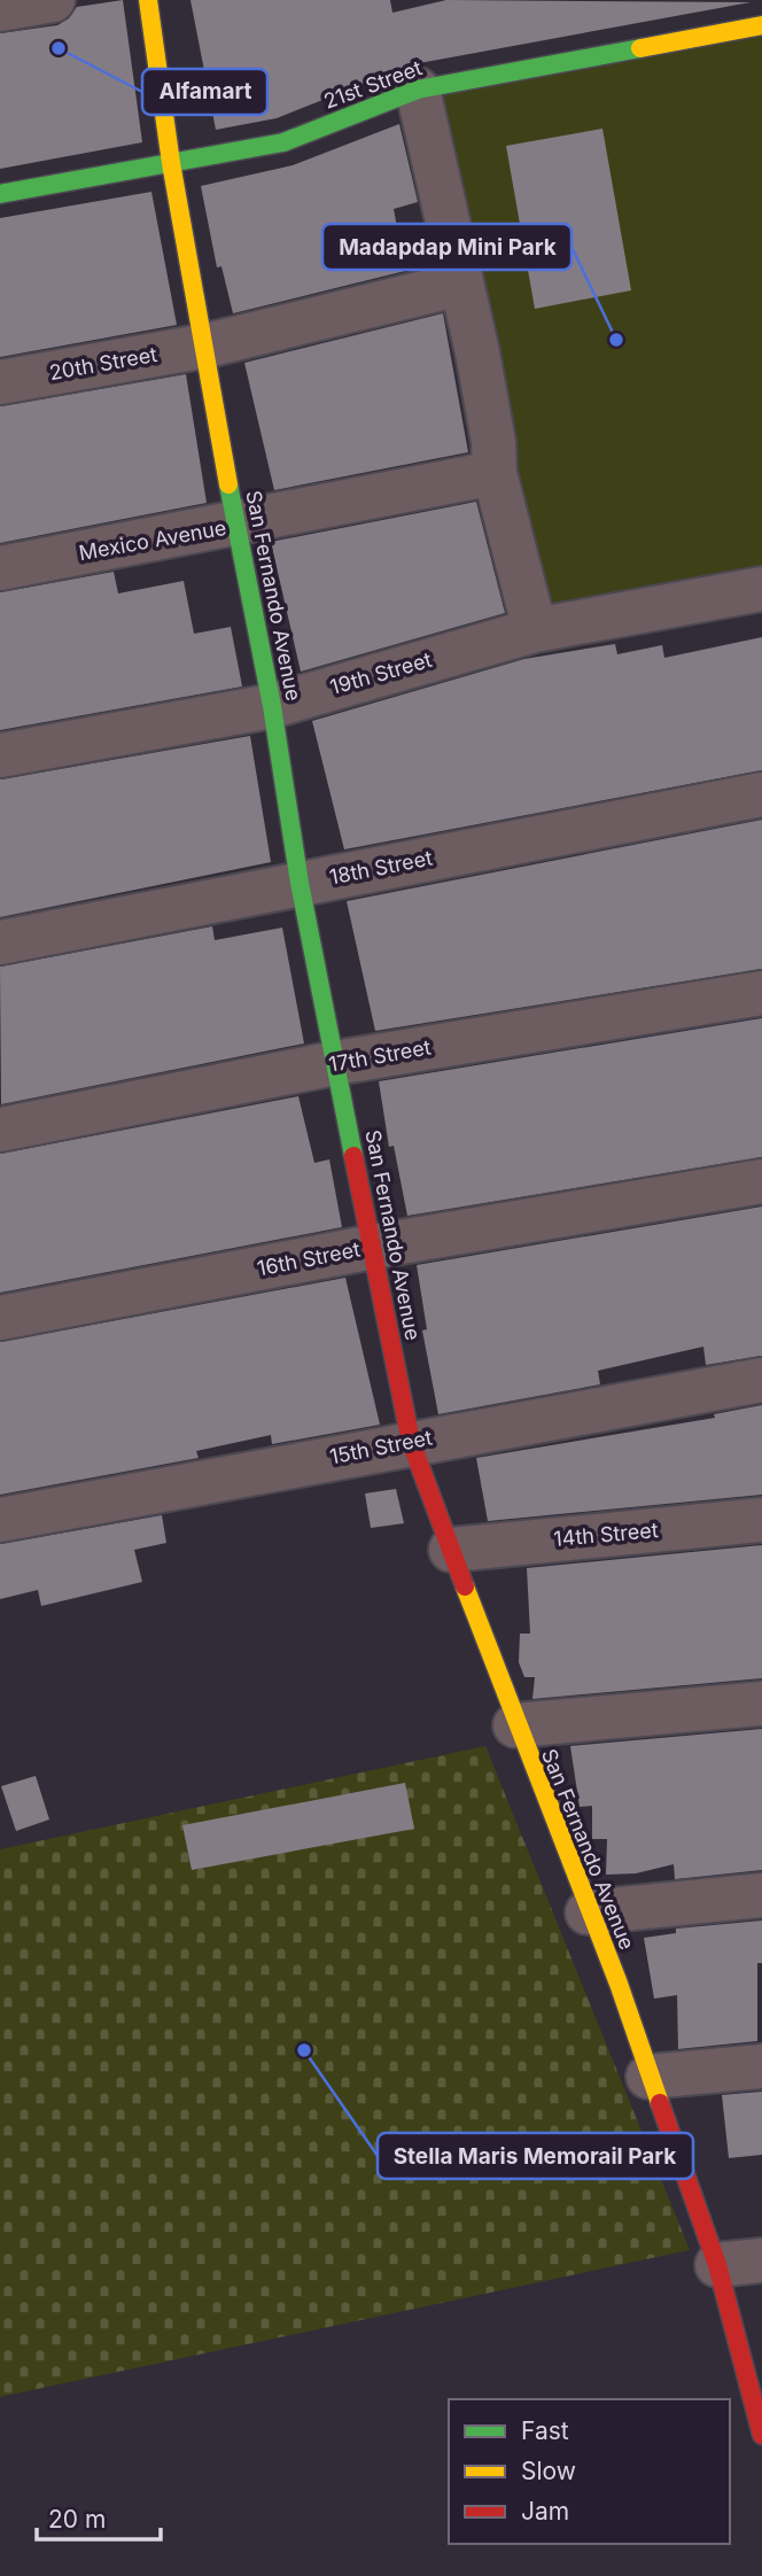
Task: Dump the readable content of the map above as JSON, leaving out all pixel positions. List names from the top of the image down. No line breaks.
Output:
{"streets":{"main road":["21st Street","San Fernando Avenue"],"street":["20th Street","Mexico Avenue","19th Street","18th Street","17th Street","16th Street","15th Street","14th Street"]},"crossings":[["21st Street","San Fernando Avenue"],["20th Street","San Fernando Avenue"],["Mexico Avenue","San Fernando Avenue"],["San Fernando Avenue","19th Street"],["San Fernando Avenue","18th Street"],["San Fernando Avenue","17th Street"],["San Fernando Avenue","16th Street"],["San Fernando Avenue","15th Street"],["San Fernando Avenue","14th Street"]],"places":["Alfamart","Madapdap Mini Park","Stella Maris Memorail Park"],"legend":["Fast","Slow","Jam"],"scale_bar":"20 m"}
